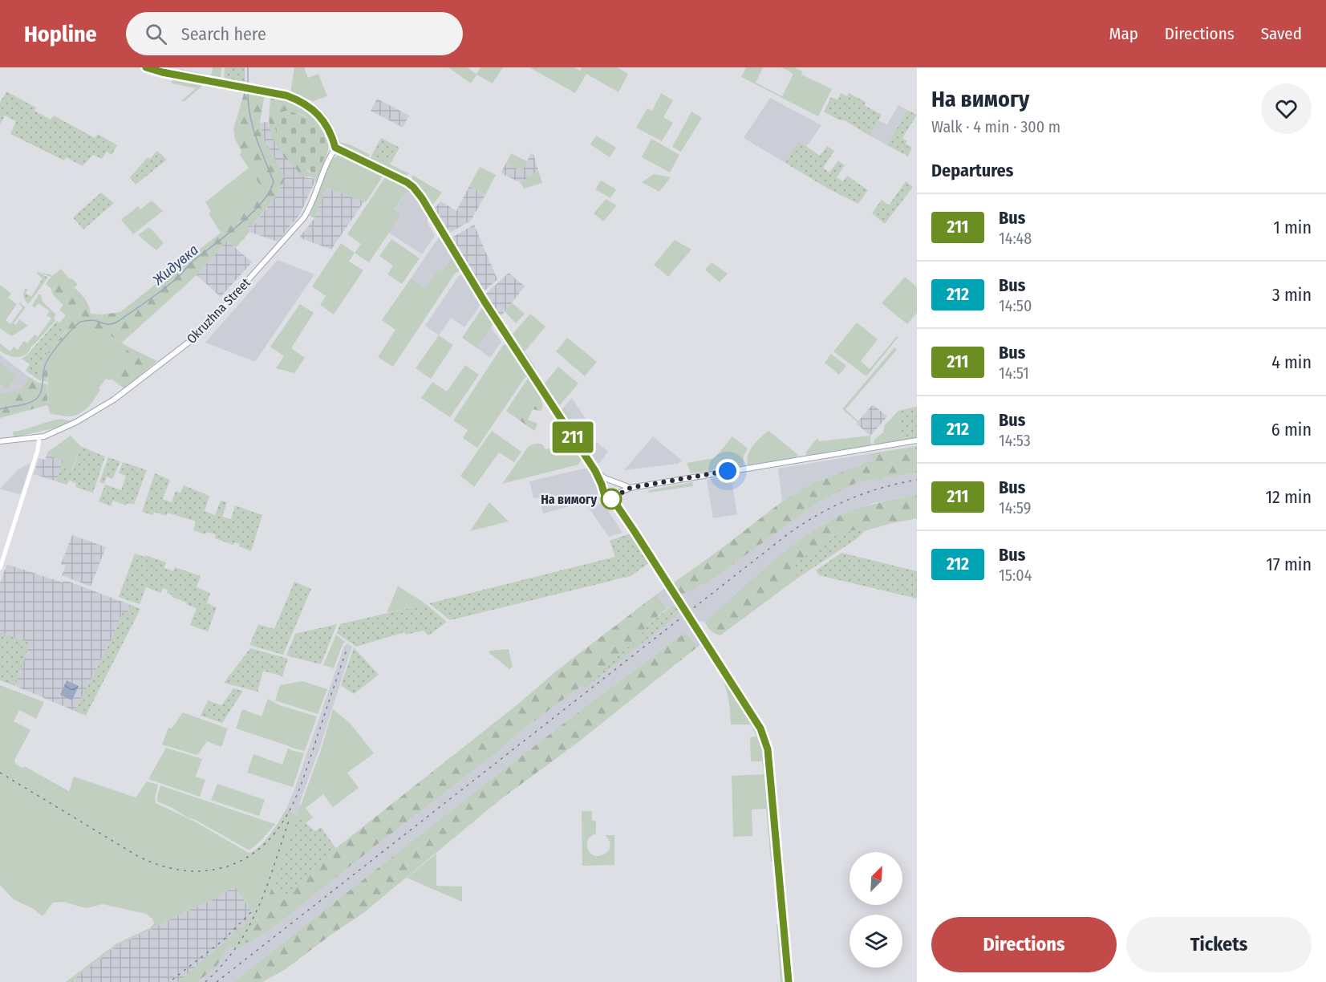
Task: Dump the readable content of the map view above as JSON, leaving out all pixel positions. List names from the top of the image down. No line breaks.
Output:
{"streets":{"main road":["Okruzhna Street"]},"water":["Жидувка"],"places":["На вимогу"],"lines":["bus line 211"],"north":"top right","page":{"header":"Hopline","search":"Search here","nav":["Map","Directions","Saved"],"on_map":"211","heading":[["На вимогу","Walk · 4 min · 300 m"],"Departures"],"list":[{"mark":"211","name":"Bus","note":"14:48","value":"1 min"},{"mark":"212","name":"Bus","note":"14:50","value":"3 min"},{"mark":"211","name":"Bus","note":"14:51","value":"4 min"},{"mark":"212","name":"Bus","note":"14:53","value":"6 min"},{"mark":"211","name":"Bus","note":"14:59","value":"12 min"},{"mark":"212","name":"Bus","note":"15:04","value":"17 min"}],"buttons":["Directions","Tickets"]}}
